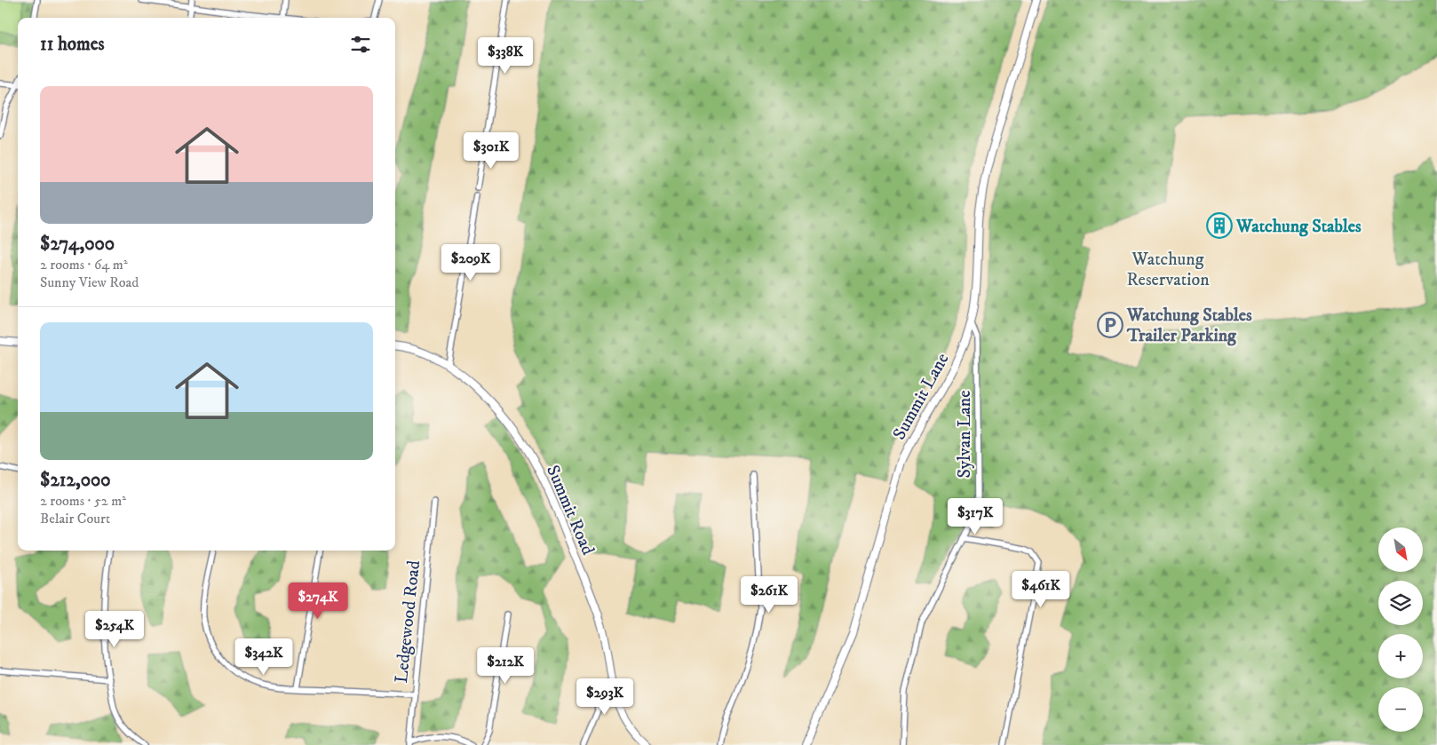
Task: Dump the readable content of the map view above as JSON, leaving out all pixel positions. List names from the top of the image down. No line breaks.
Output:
{"streets":{"street":["Summit Lane","Sylvan Lane","Summit Road","Ledgewood Road"]},"crossings":[["Summit Lane","Sylvan Lane"]],"parks":["Watchung Reservation"],"places":{"building":["Watchung Stables"],"parking":["Watchung Stables Trailer Parking"]},"north":"bottom right","page":{"heading":"11 homes","price":["$338K","$301K","$209K","$317K","$461K","$261K","$274K","$254K","$342K","$212K","$293K"],"list":[{"name":"$274,000","note":"2 rooms · 64 m² · Sunny View Road"},{"name":"$212,000","note":"2 rooms · 52 m² · Belair Court"}],"map_buttons":["+","−"]}}
